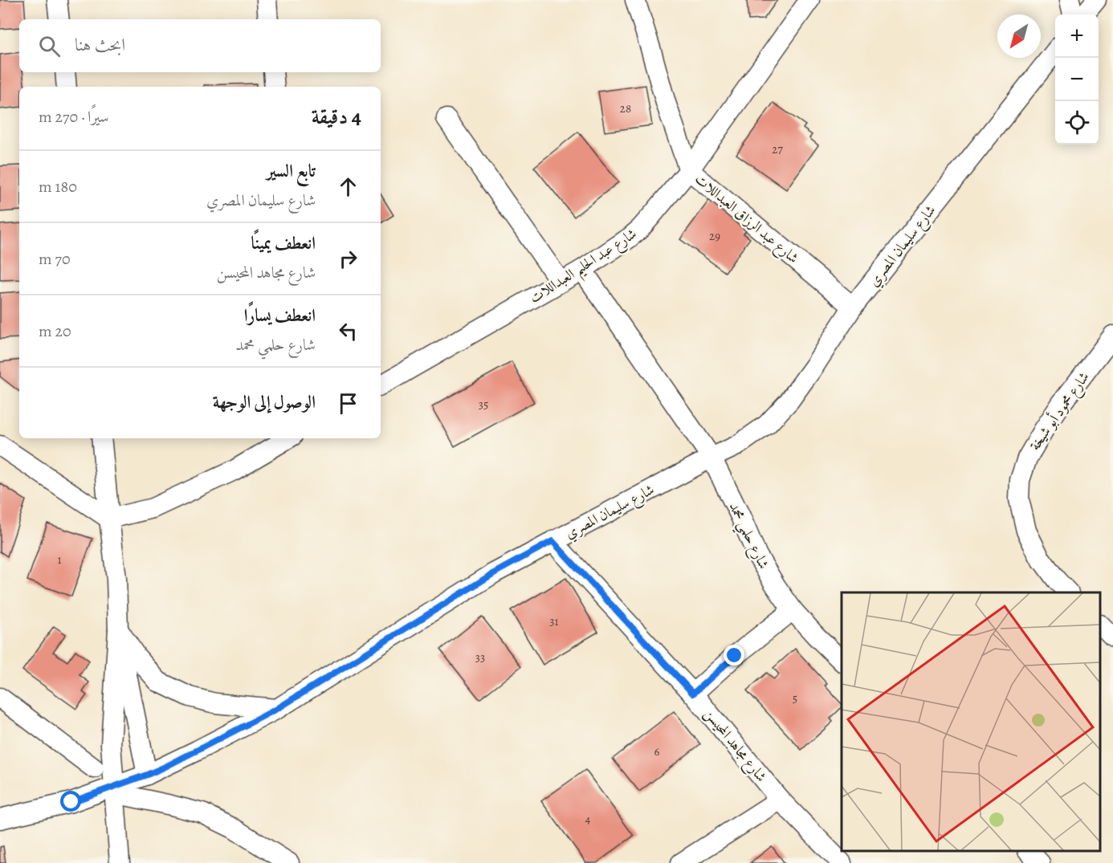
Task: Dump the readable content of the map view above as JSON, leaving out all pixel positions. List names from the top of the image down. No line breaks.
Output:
{"streets":{"street":["شارع عبد الرزاق العبداللات","شارع سليمان المصري","شارع عبد الحليم العبداللات","شارع محمود أبو شيخة","شارع حلمي محمد","شارع مجاهد المحيسن"]},"crossings":[["شارع عبد الرزاق العبداللات","شارع سليمان المصري"],["شارع عبد الرزاق العبداللات","شارع عبد الحليم العبداللات"],["شارع سليمان المصري","شارع حلمي محمد"],["شارع سليمان المصري","شارع مجاهد المحيسن"],["شارع عبد الحليم العبداللات","شارع حلمي محمد"]],"house_numbers":["28","27","29","35","1","31","33","5","6","4"],"north":"bottom left","page":{"map_buttons":["+","−"],"search":"ابحث هنا","heading":["4 دقيقة","سيرًا · 270 m"],"list":[["تابع السير","شارع سليمان المصري","180 m"],["انعطف يمينًا","شارع مجاهد المحيسن","70 m"],["انعطف يسارًا","شارع حلمي محمد","20 m"],"الوصول إلى الوجهة"]}}
